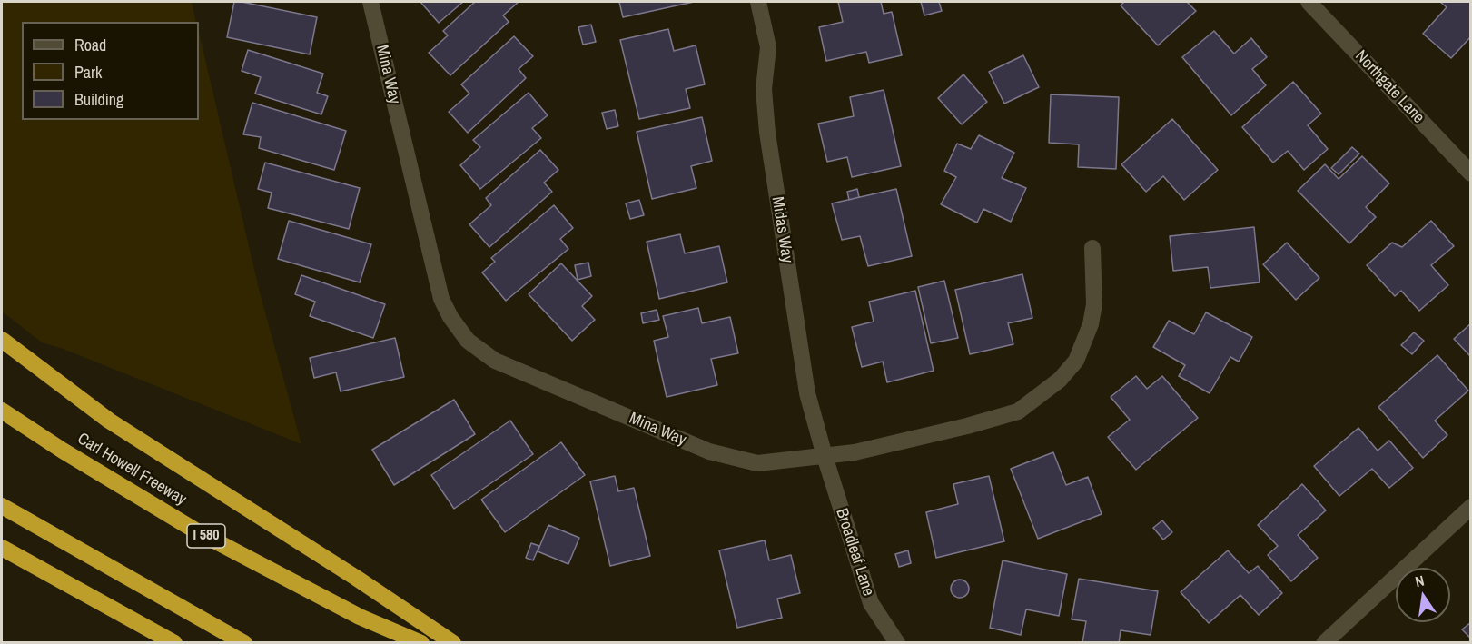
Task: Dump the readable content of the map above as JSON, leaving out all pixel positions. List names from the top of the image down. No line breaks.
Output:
{"streets":{"highway":["Carl Howell Freeway","I 580"],"street":["Mina Way","Northgate Lane","Midas Way","Broadleaf Lane"]},"crossings":[["Mina Way","Midas Way"],["Mina Way","Broadleaf Lane"],["Midas Way","Broadleaf Lane"]],"legend":["Road","Park","Building"],"north":"top"}
